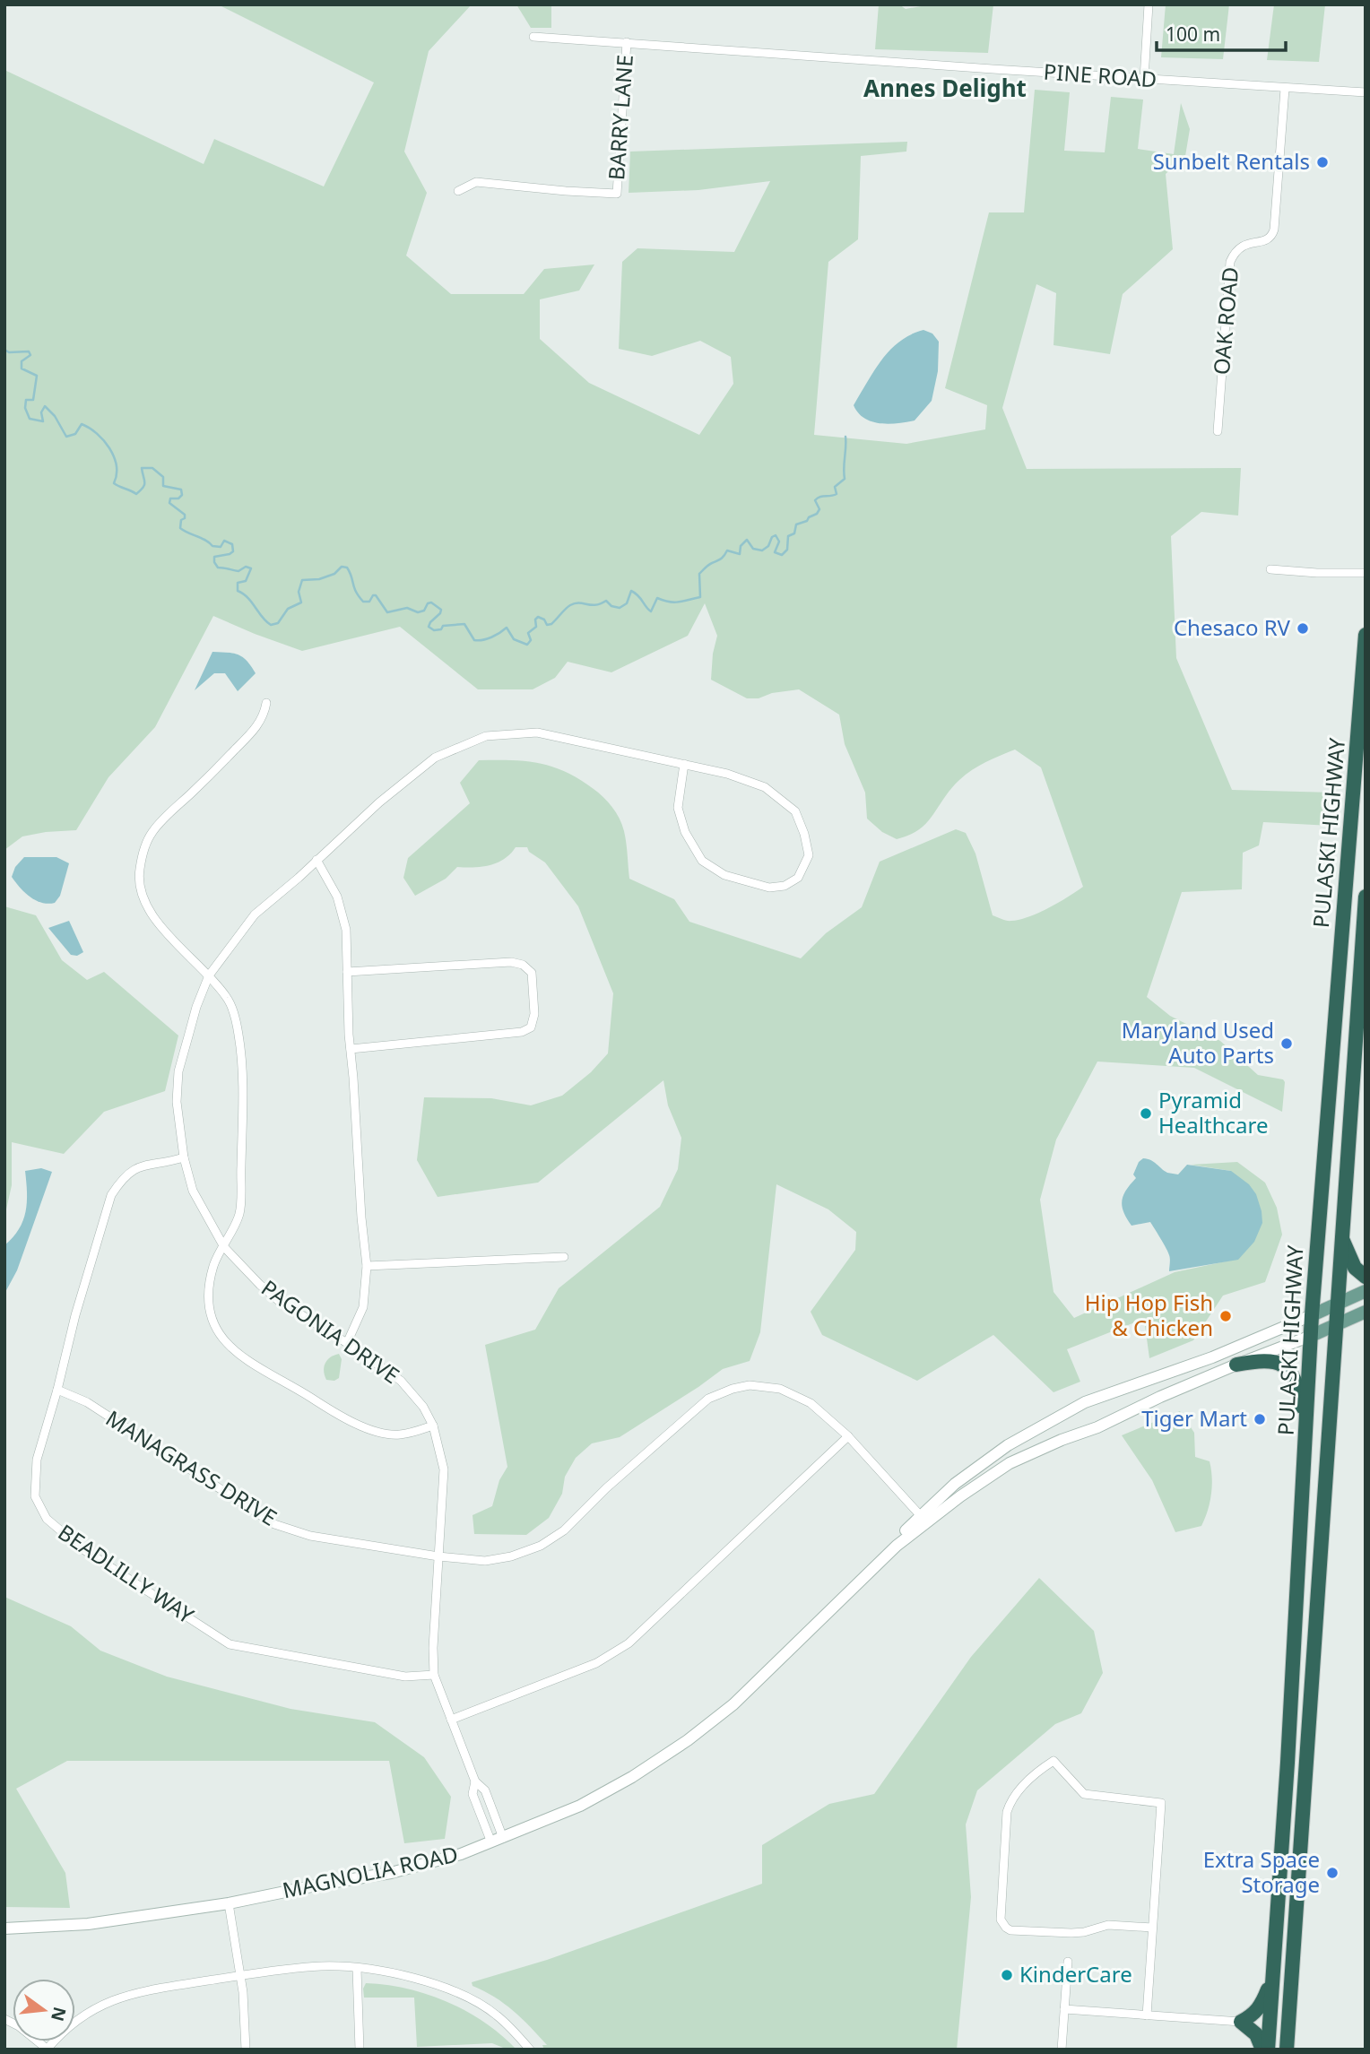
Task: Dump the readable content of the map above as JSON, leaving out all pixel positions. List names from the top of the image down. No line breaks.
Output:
{"streets":{"highway":["PULASKI HIGHWAY"],"main road":["MAGNOLIA ROAD"],"street":["PINE ROAD","BARRY LANE","OAK ROAD","PAGONIA DRIVE","MANAGRASS DRIVE","BEADLILLY WAY"]},"crossings":[["PINE ROAD","BARRY LANE"],["PINE ROAD","OAK ROAD"],["PULASKI HIGHWAY","MAGNOLIA ROAD"],["PAGONIA DRIVE","MANAGRASS DRIVE"],["PAGONIA DRIVE","BEADLILLY WAY"],["PAGONIA DRIVE","MAGNOLIA ROAD"],["MANAGRASS DRIVE","BEADLILLY WAY"],["MANAGRASS DRIVE","MAGNOLIA ROAD"]],"districts":["Annes Delight"],"places":["Sunbelt Rentals","Chesaco RV","Maryland Used Auto Parts","Pyramid Healthcare","Hip Hop Fish & Chicken","Tiger Mart","Extra Space Storage","KinderCare"],"scale_bar":"100 m","north":"right"}
